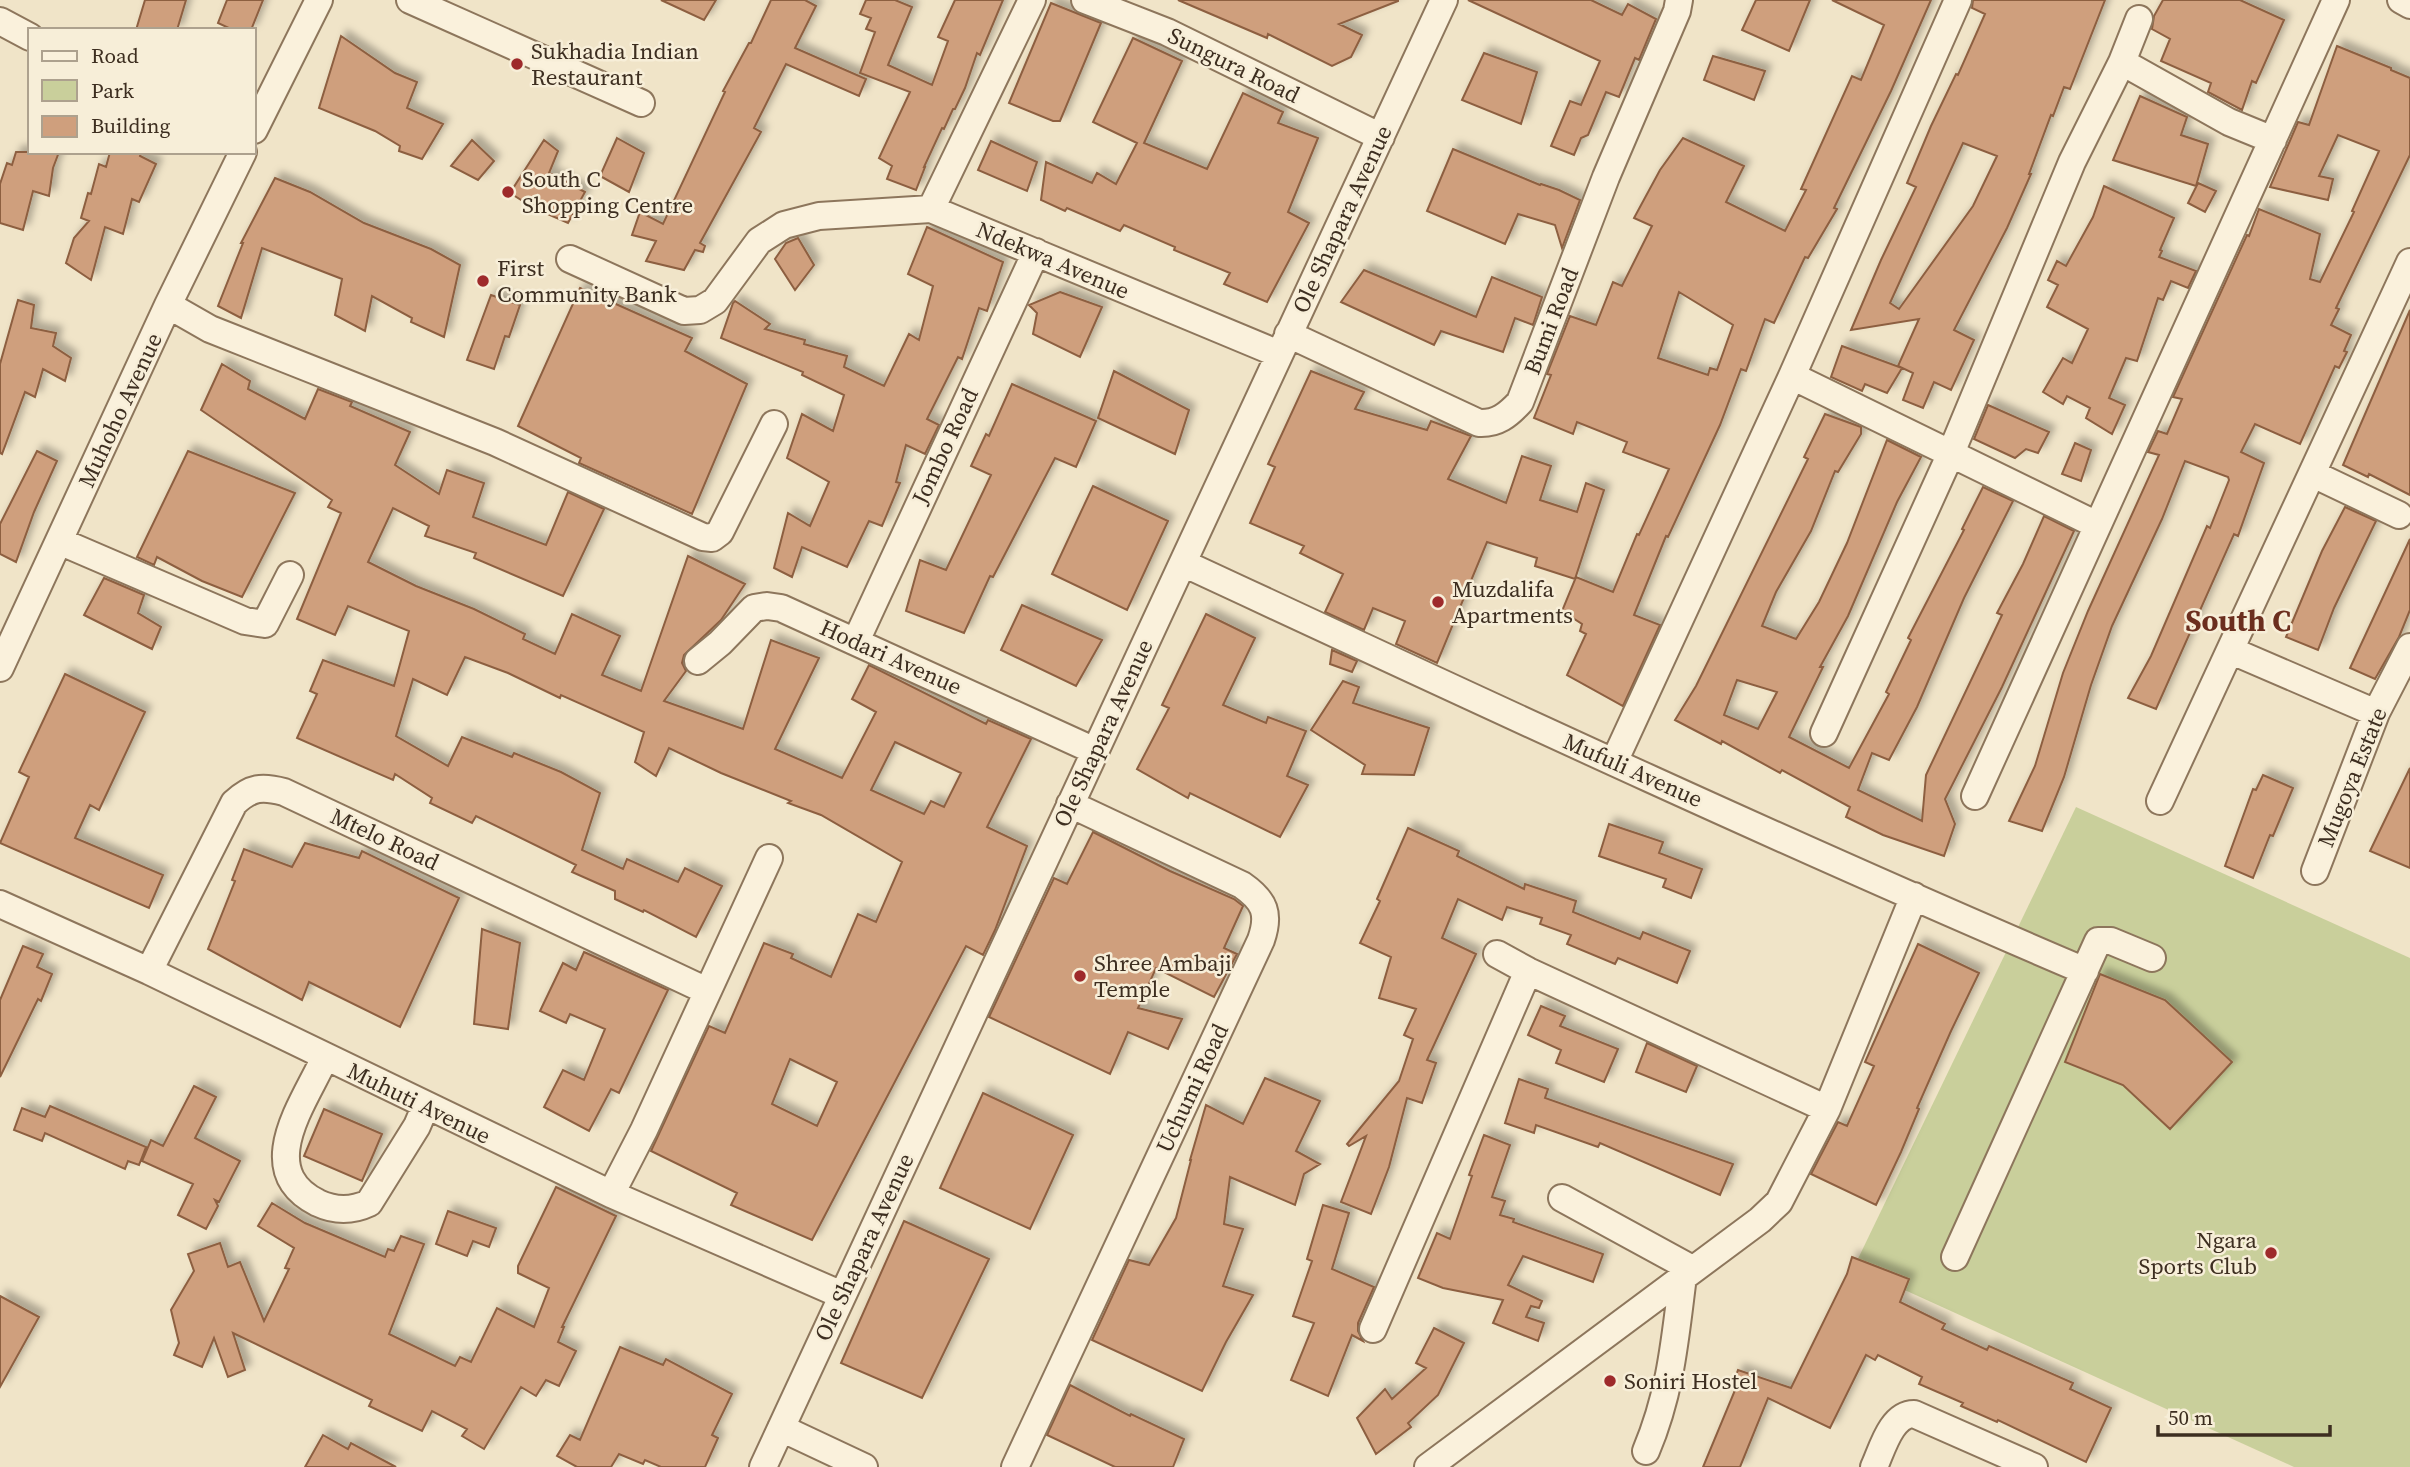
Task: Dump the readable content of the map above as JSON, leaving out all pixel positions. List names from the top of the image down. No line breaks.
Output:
{"streets":{"street":["Sungura Road","Ole Shapara Avenue","Ndekwa Avenue","Bumi Road","Muhoho Avenue","Jombo Road","Hodari Avenue","Mufuli Avenue","Mugoya Estate","Mtelo Road","Uchumi Road","Muhuti Avenue"]},"crossings":[["Sungura Road","Ole Shapara Avenue"],["Ole Shapara Avenue","Ndekwa Avenue"],["Ole Shapara Avenue","Bumi Road"],["Ole Shapara Avenue","Hodari Avenue"],["Ole Shapara Avenue","Mufuli Avenue"],["Ole Shapara Avenue","Uchumi Road"],["Ole Shapara Avenue","Muhuti Avenue"],["Ndekwa Avenue","Bumi Road"],["Ndekwa Avenue","Jombo Road"],["Jombo Road","Hodari Avenue"],["Mtelo Road","Muhuti Avenue"]],"districts":["South C"],"places":["Sukhadia Indian Restaurant","South C Shopping Centre","First Community Bank","Muzdalifa Apartments","Shree Ambaji Temple","Ngara Sports Club","Soniri Hostel"],"legend":["Road","Park","Building"],"scale_bar":"50 m"}
